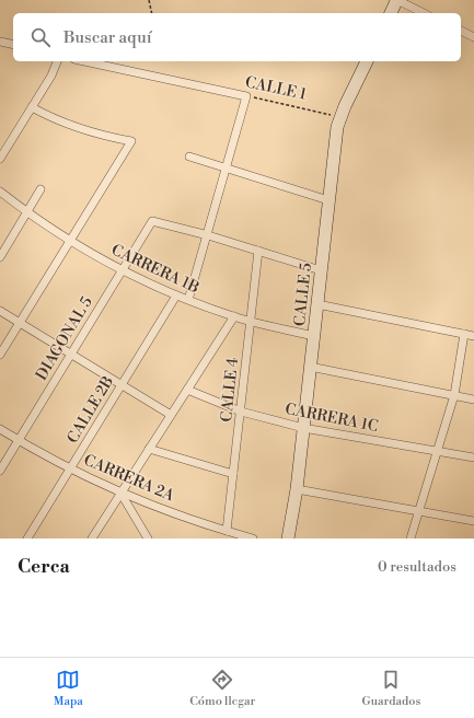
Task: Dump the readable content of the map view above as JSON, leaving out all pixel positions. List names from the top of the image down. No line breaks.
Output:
{"streets":{"street":["CALLE 1","CARRERA 1B","CALLE 5","DIAGONAL 5","CALLE 4","CALLE 2B","CARRERA 1C","CARRERA 2A"]},"crossings":[["CALLE 1","CALLE 5"],["CARRERA 1B","CALLE 5"],["CARRERA 1B","DIAGONAL 5"],["CARRERA 1B","CALLE 4"],["CARRERA 1B","CALLE 2B"],["CALLE 5","CARRERA 1C"],["DIAGONAL 5","CARRERA 2A"],["CALLE 4","CARRERA 1C"],["CALLE 4","CARRERA 2A"],["CALLE 2B","CARRERA 2A"]],"page":{"search":"Buscar aquí","heading":["Cerca","0 resultados"],"nav":["Mapa","Cómo llegar","Guardados"]}}
